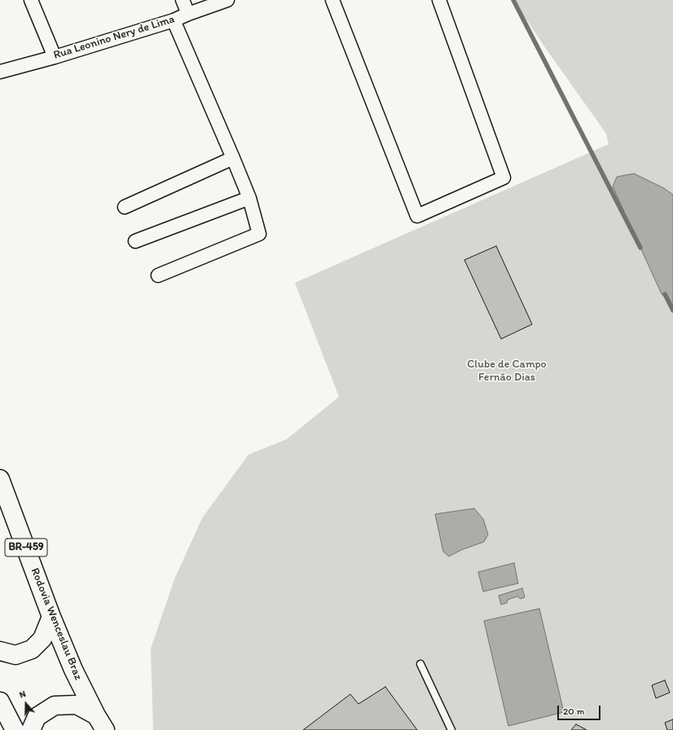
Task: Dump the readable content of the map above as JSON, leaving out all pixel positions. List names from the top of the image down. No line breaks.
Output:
{"streets":{"highway":["BR-459","Rodovia Wenceslau Braz"],"street":["Rua Leonino Nery de Lima"]},"parks":["Clube de Campo Fernão Dias"],"scale_bar":"20 m","north":"top"}
